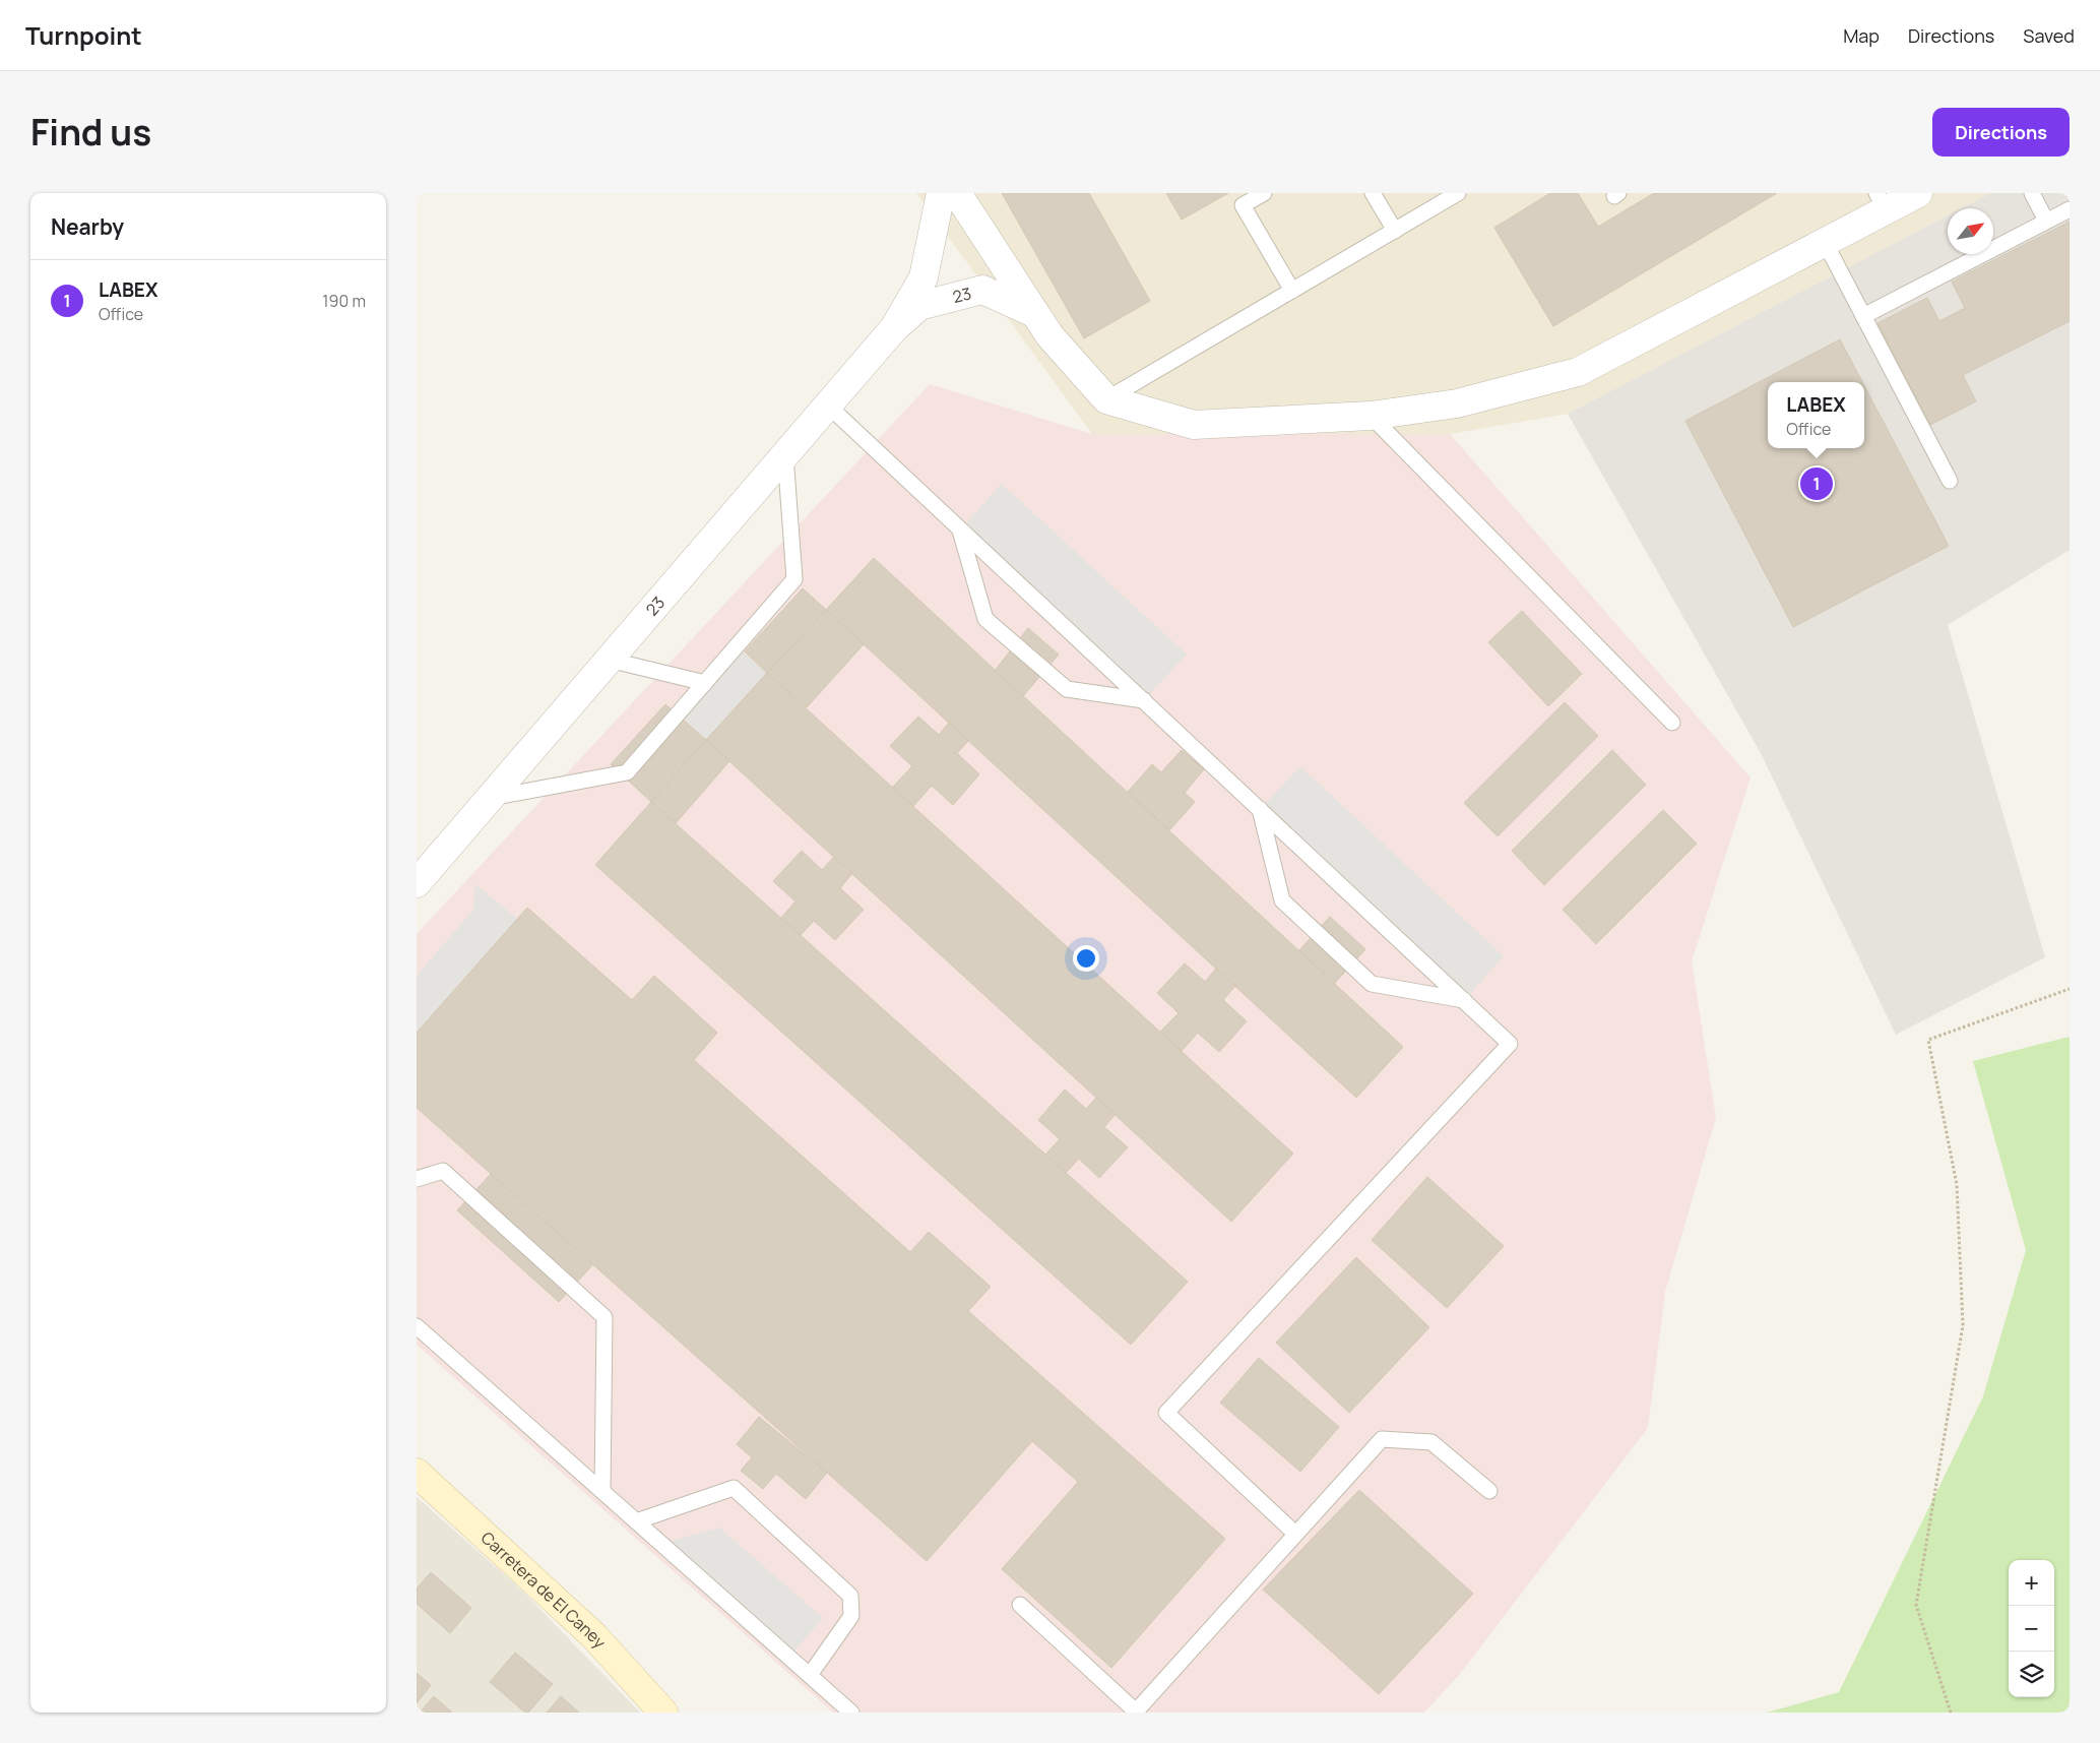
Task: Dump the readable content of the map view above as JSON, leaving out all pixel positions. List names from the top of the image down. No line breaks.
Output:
{"streets":{"main road":["Carretera de El Caney"],"street":["23"]},"north":"top right","page":{"header":"Turnpoint","nav":["Map","Directions","Saved"],"title":"Find us","buttons":"Directions","heading":"Nearby","list":[{"mark":"1","name":"LABEX","note":"Office","value":"190 m"}],"popup":["LABEX","Office"],"pins":"1","map_buttons":["+","−"]}}
